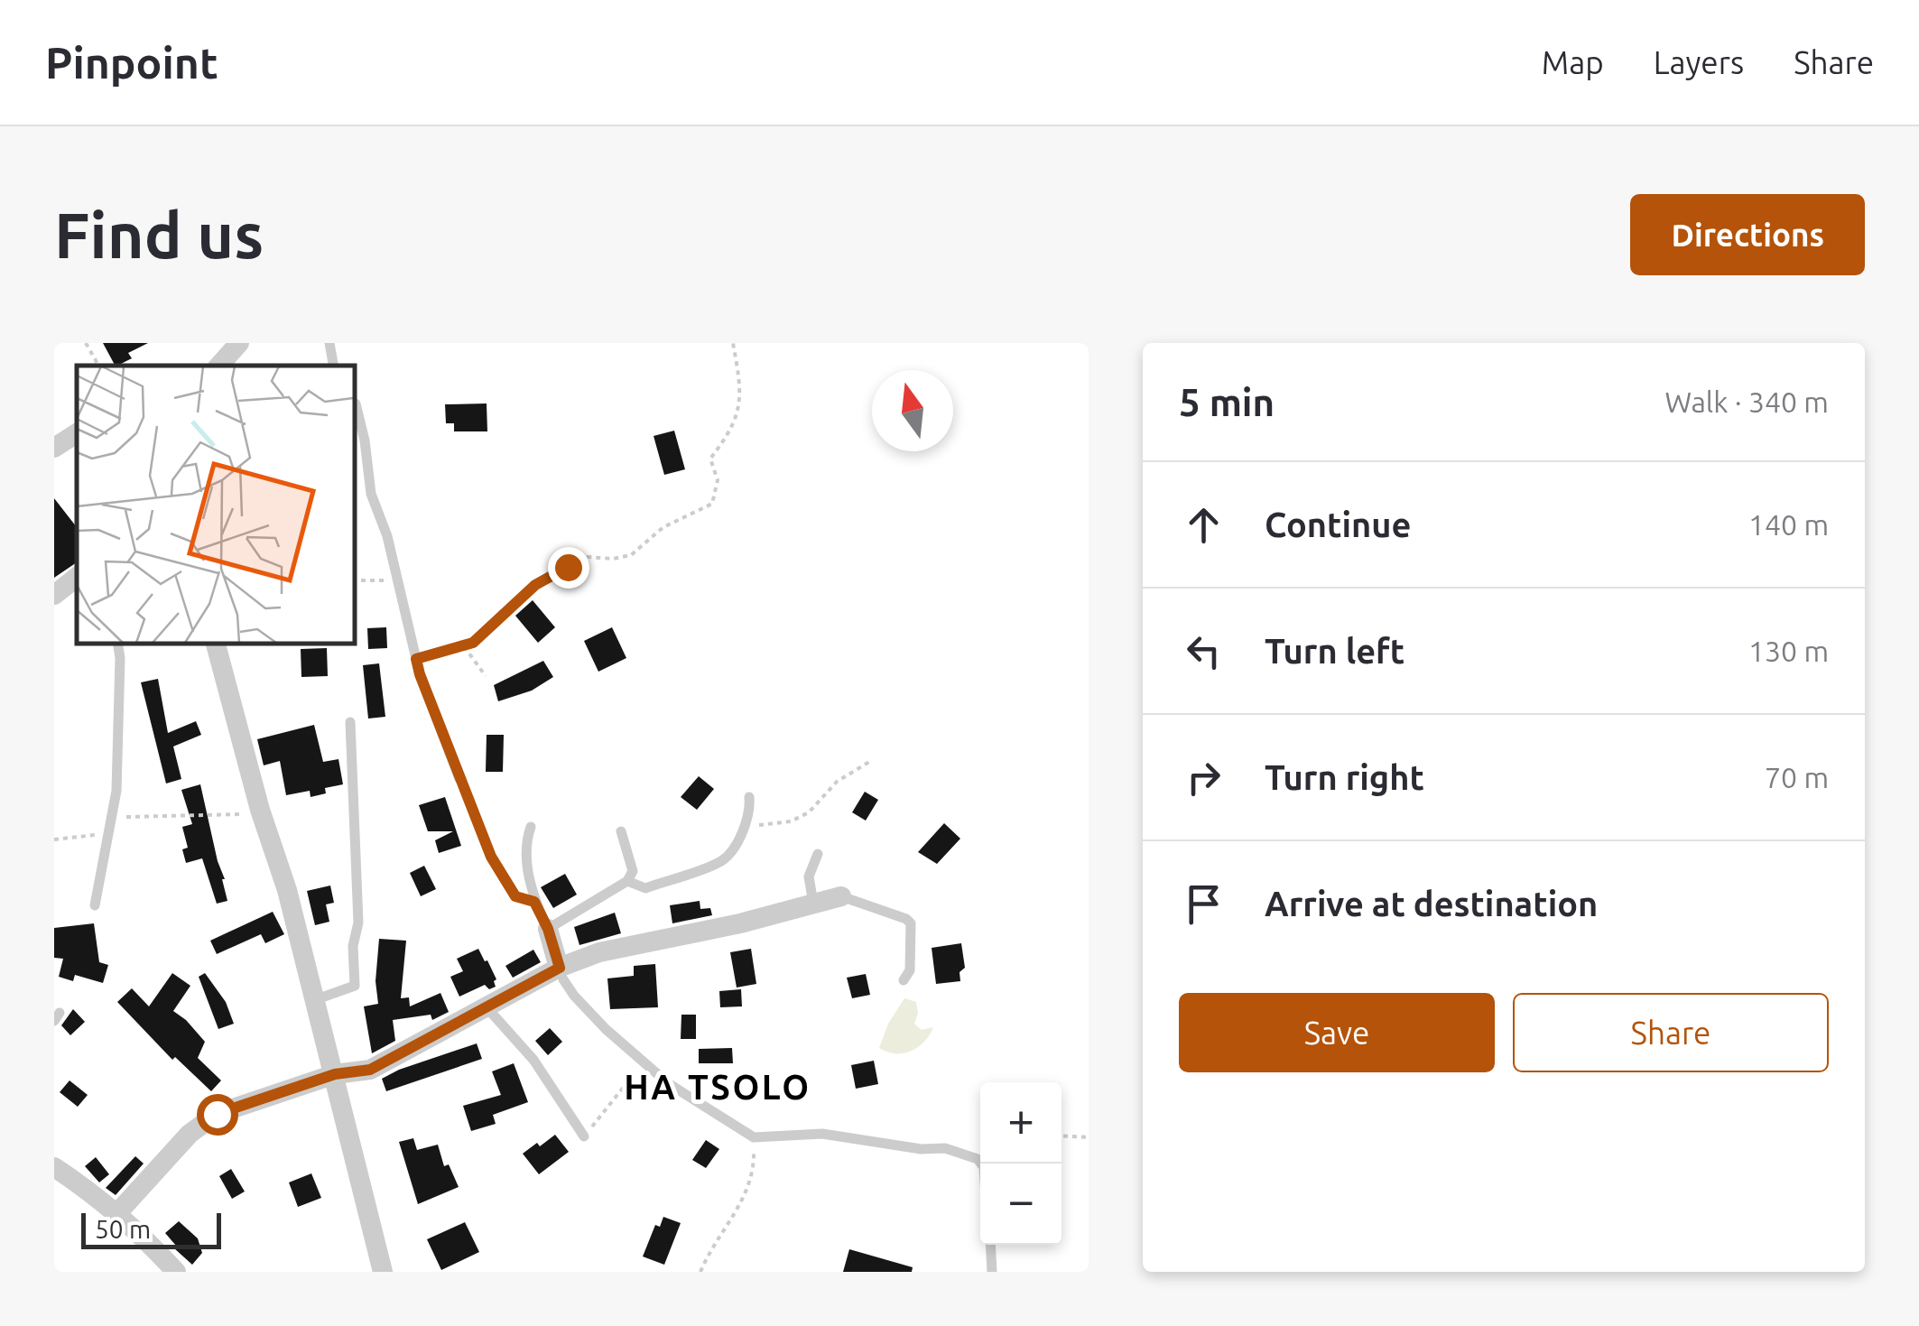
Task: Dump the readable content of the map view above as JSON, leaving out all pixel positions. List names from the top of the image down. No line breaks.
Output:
{"districts":["HA TSOLO"],"scale_bar":"50 m","north":"top","page":{"header":"Pinpoint","nav":["Map","Layers","Share"],"buttons":["Directions",["Save","Share"]],"title":"Find us","heading":["5 min","Walk · 340 m"],"list":[["Continue","140 m"],["Turn left","130 m"],["Turn right","70 m"],"Arrive at destination"],"map_buttons":["+","−"],"scale":"50 m"}}
